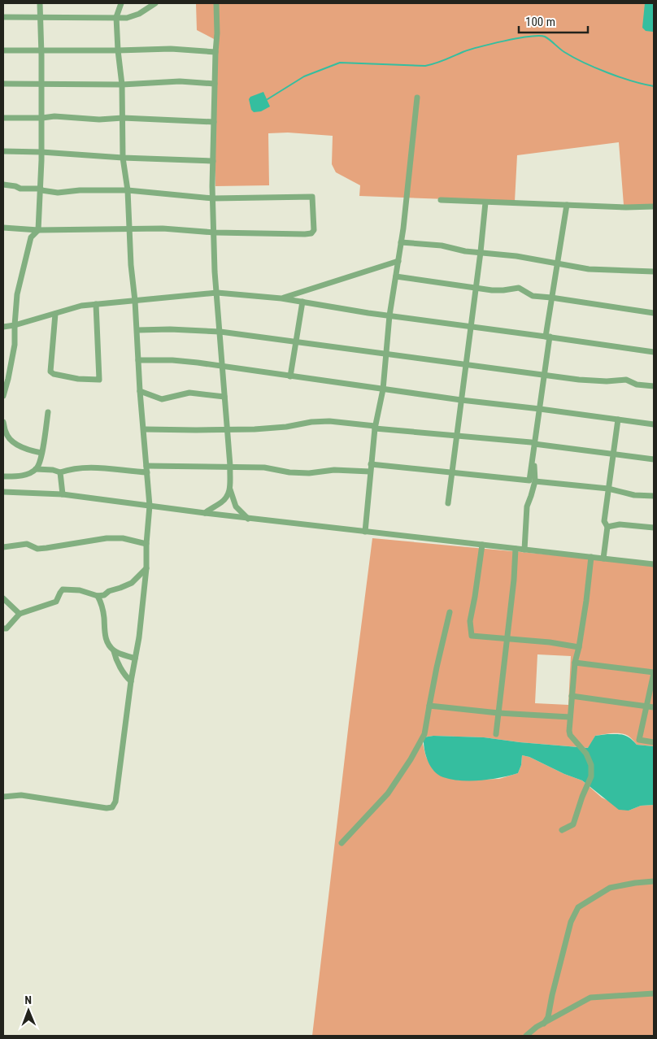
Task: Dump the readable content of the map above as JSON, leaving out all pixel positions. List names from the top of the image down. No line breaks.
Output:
{"scale_bar":"100 m","north":"top"}
